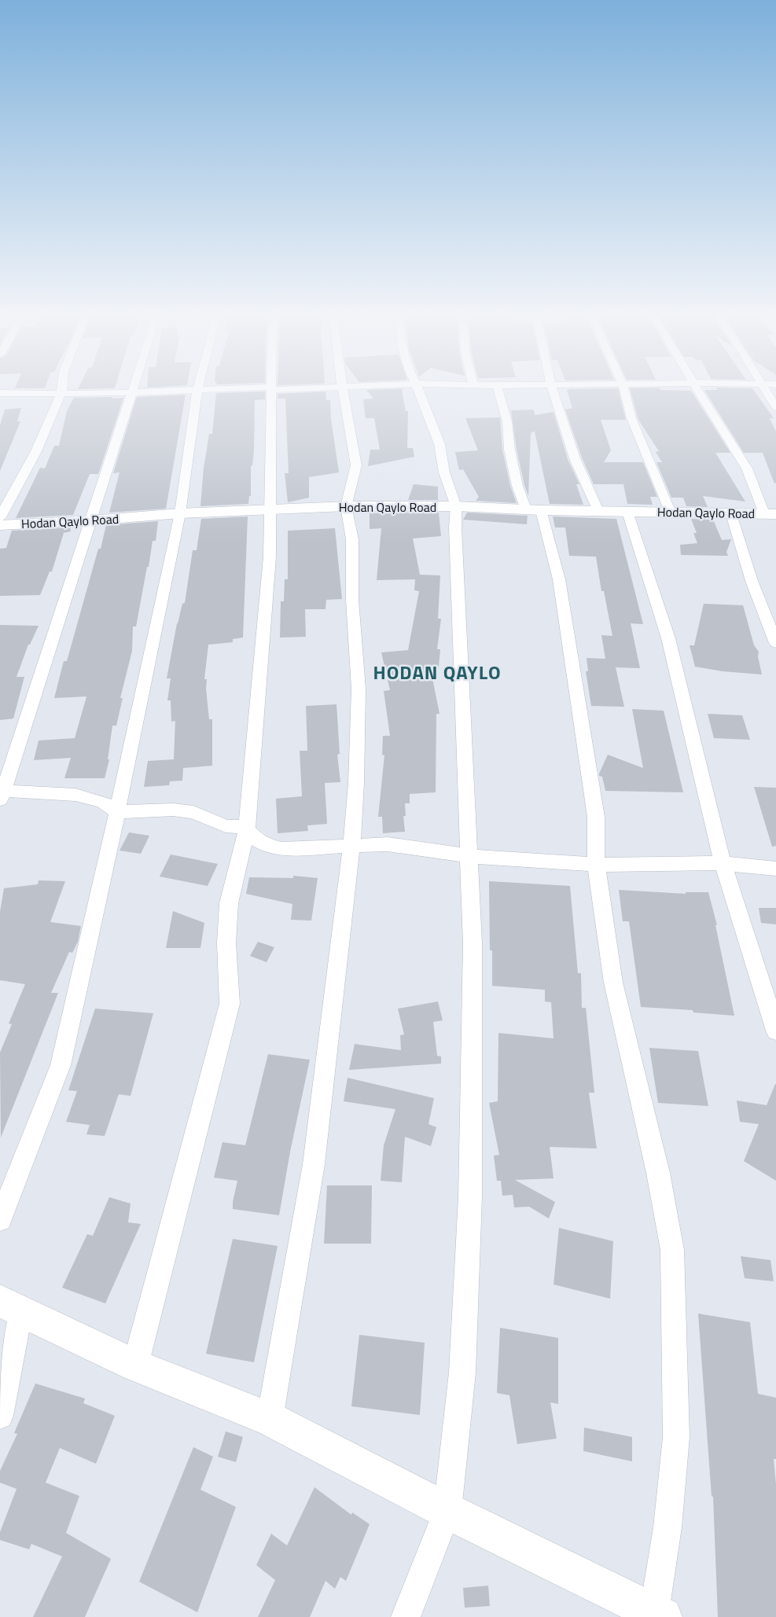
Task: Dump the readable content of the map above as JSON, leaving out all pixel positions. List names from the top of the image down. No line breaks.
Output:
{"streets":{"street":["Hodan Qaylo Road"]},"districts":["HODAN QAYLO"]}
